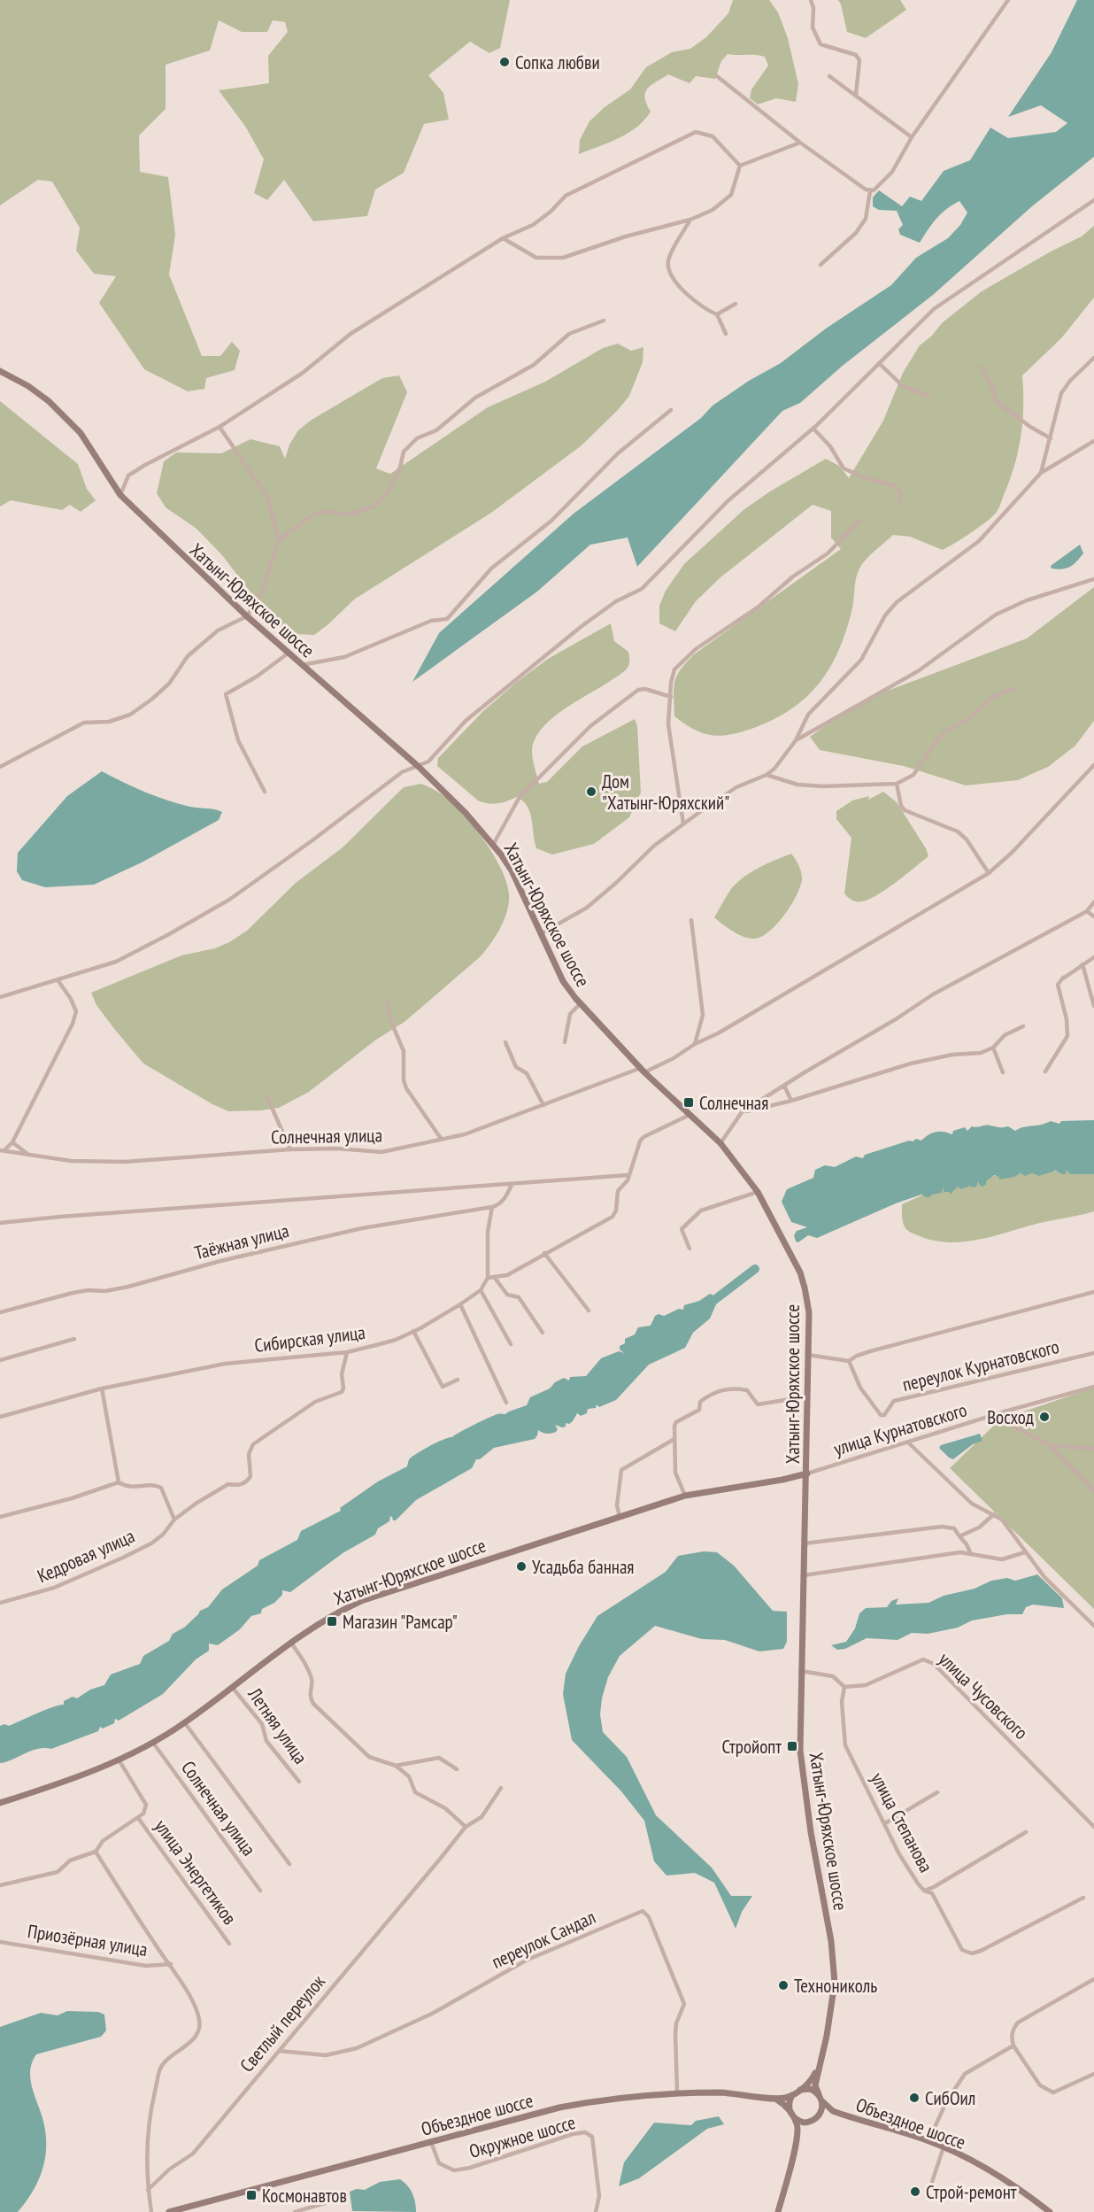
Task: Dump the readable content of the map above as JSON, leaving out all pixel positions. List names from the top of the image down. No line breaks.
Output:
{"streets":{"main road":["Хатынг-Юряхское шоссе","Объездное шоссе"],"street":["Солнечная улица","Таёжная улица","Сибирская улица","переулок Курнатовского","улица Курнатовского","Кедровая улица","улица Чусовского","Летняя улица","улица Степанова","улица Энергетиков","переулок Сандал","Приозёрная улица","Светлый переулок","Окружное шоссе"]},"crossings":[["Хатынг-Юряхское шоссе","Солнечная улица"],["Хатынг-Юряхское шоссе","улица Курнатовского"],["Хатынг-Юряхское шоссе","Летняя улица"],["Хатынг-Юряхское шоссе","Объездное шоссе"],["Сибирская улица","Кедровая улица"],["улица Чусовского","улица Степанова"],["переулок Сандал","Светлый переулок"],["переулок Сандал","Объездное шоссе"],["Объездное шоссе","Окружное шоссе"]],"places":{"other":["Сопка любви","Дом \"Хатынг-Юряхский\"","Восход","Усадьба банная","Технониколь","СибОил","Строй-ремонт"],"transit":["Солнечная","Магазин \"Рамсар\"","Стройопт","Космонавтов"]}}
